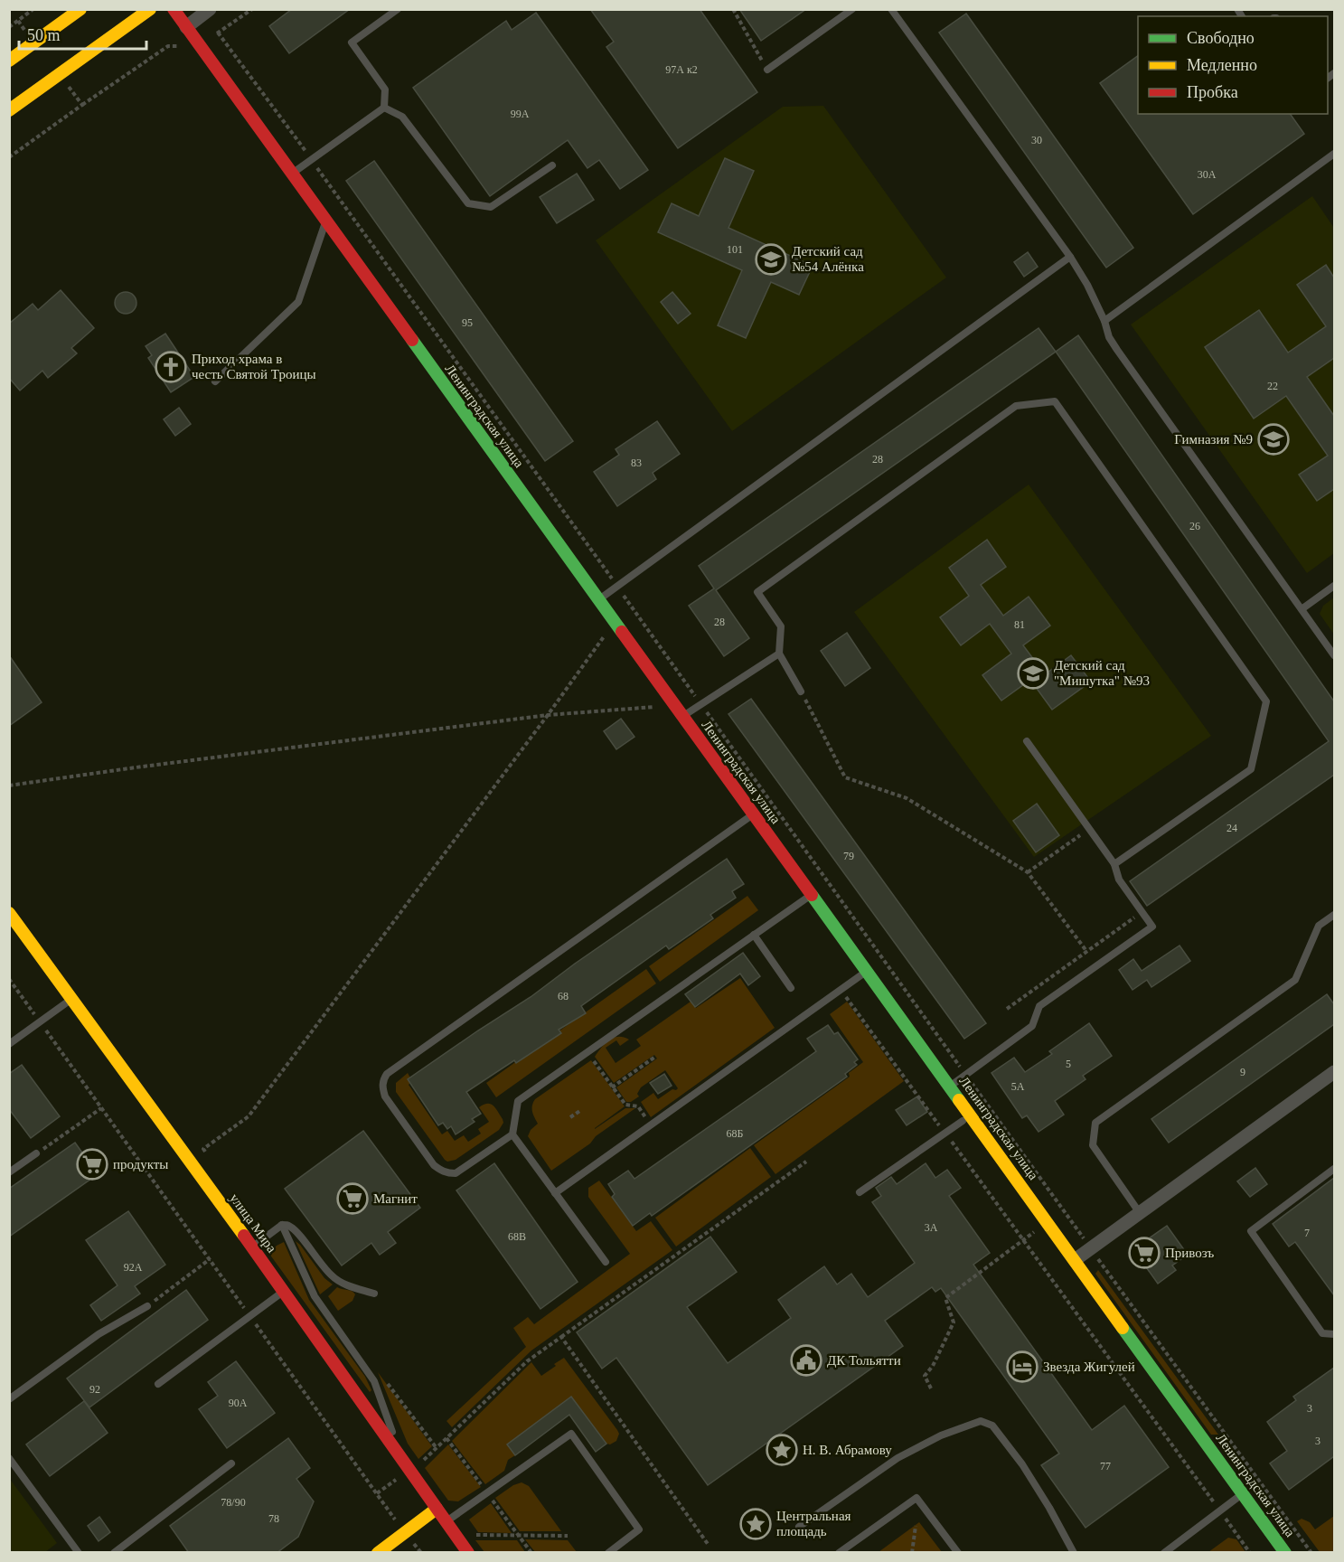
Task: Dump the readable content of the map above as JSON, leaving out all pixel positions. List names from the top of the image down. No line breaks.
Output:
{"streets":{"street":["Ленинградская улица","улица Мира"]},"places":{"school or university":["Детский сад №54 Алёнка","Гимназия №9","Детский сад \"Мишутка\" №93"],"church":["Приход храма в честь Святой Троицы"],"supermarket":["продукты","Магнит","Привозъ"],"public building":["ДК Тольятти"],"hotel":["Звезда Жигулей"],"place":["Н. В. Абрамову","Центральная площадь"]},"house_numbers":["97А к2","99А","30","30А","101","95","22","28","83","26","28","81","24","79","68","5","9","5А","68Б","3А","7","68В","92А","92","90А","3","3","77","78/90","78"],"legend":["Свободно","Медленно","Пробка"],"scale_bar":"50 m"}
